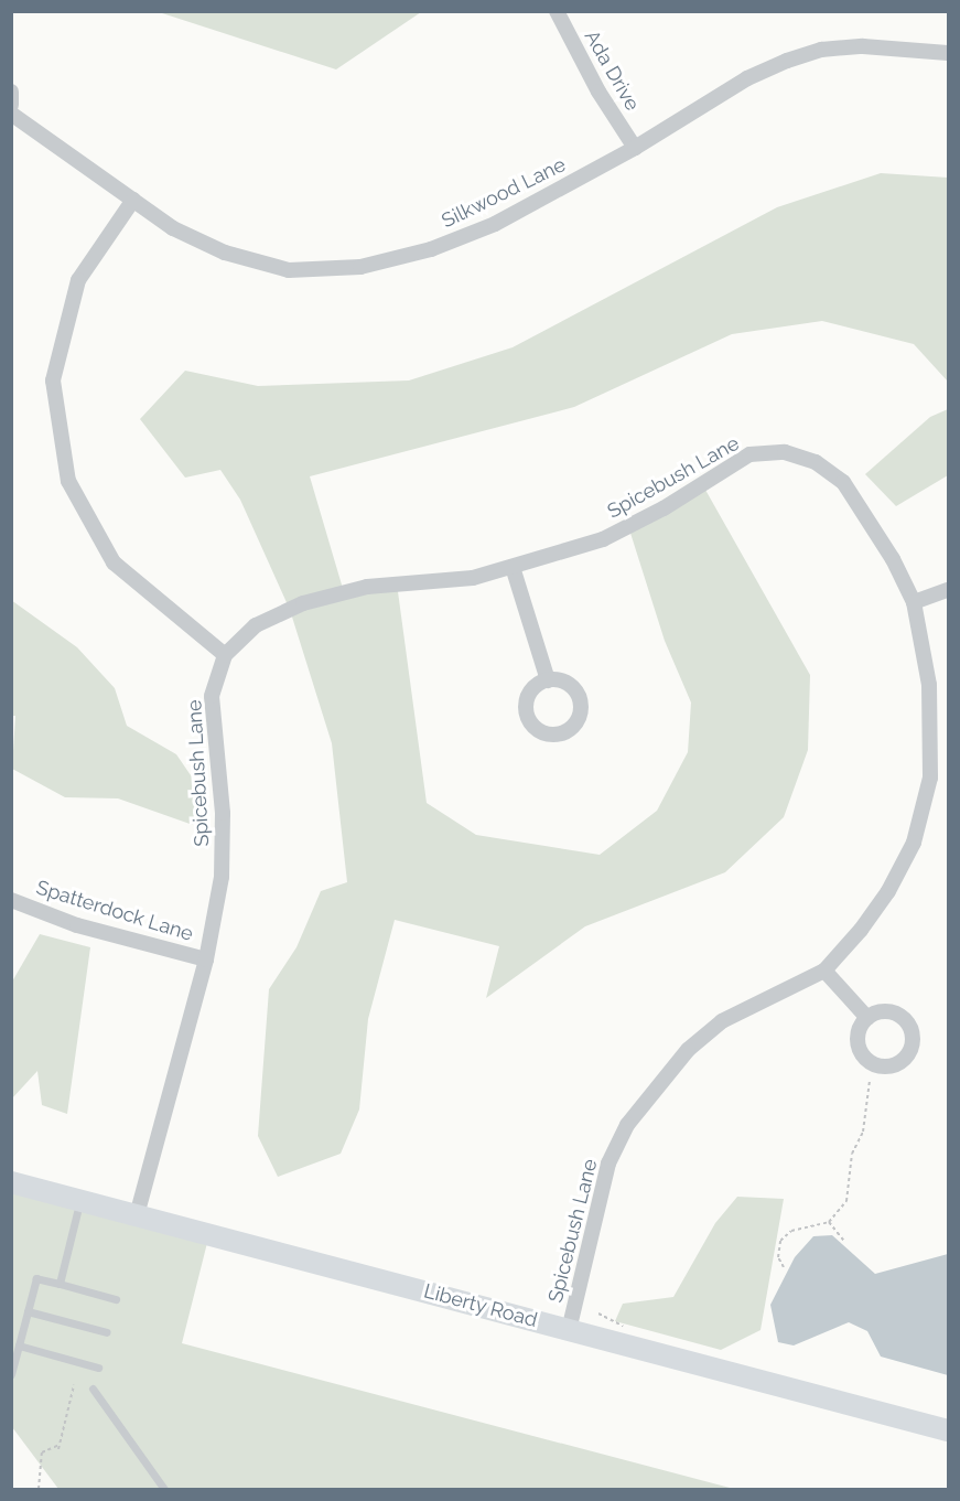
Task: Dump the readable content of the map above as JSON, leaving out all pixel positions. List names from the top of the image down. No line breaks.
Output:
{"streets":{"street":["Ada Drive","Silkwood Lane","Spicebush Lane","Spatterdock Lane","Liberty Road"]},"crossings":[["Ada Drive","Silkwood Lane"],["Spicebush Lane","Spatterdock Lane"],["Spicebush Lane","Liberty Road"]]}
